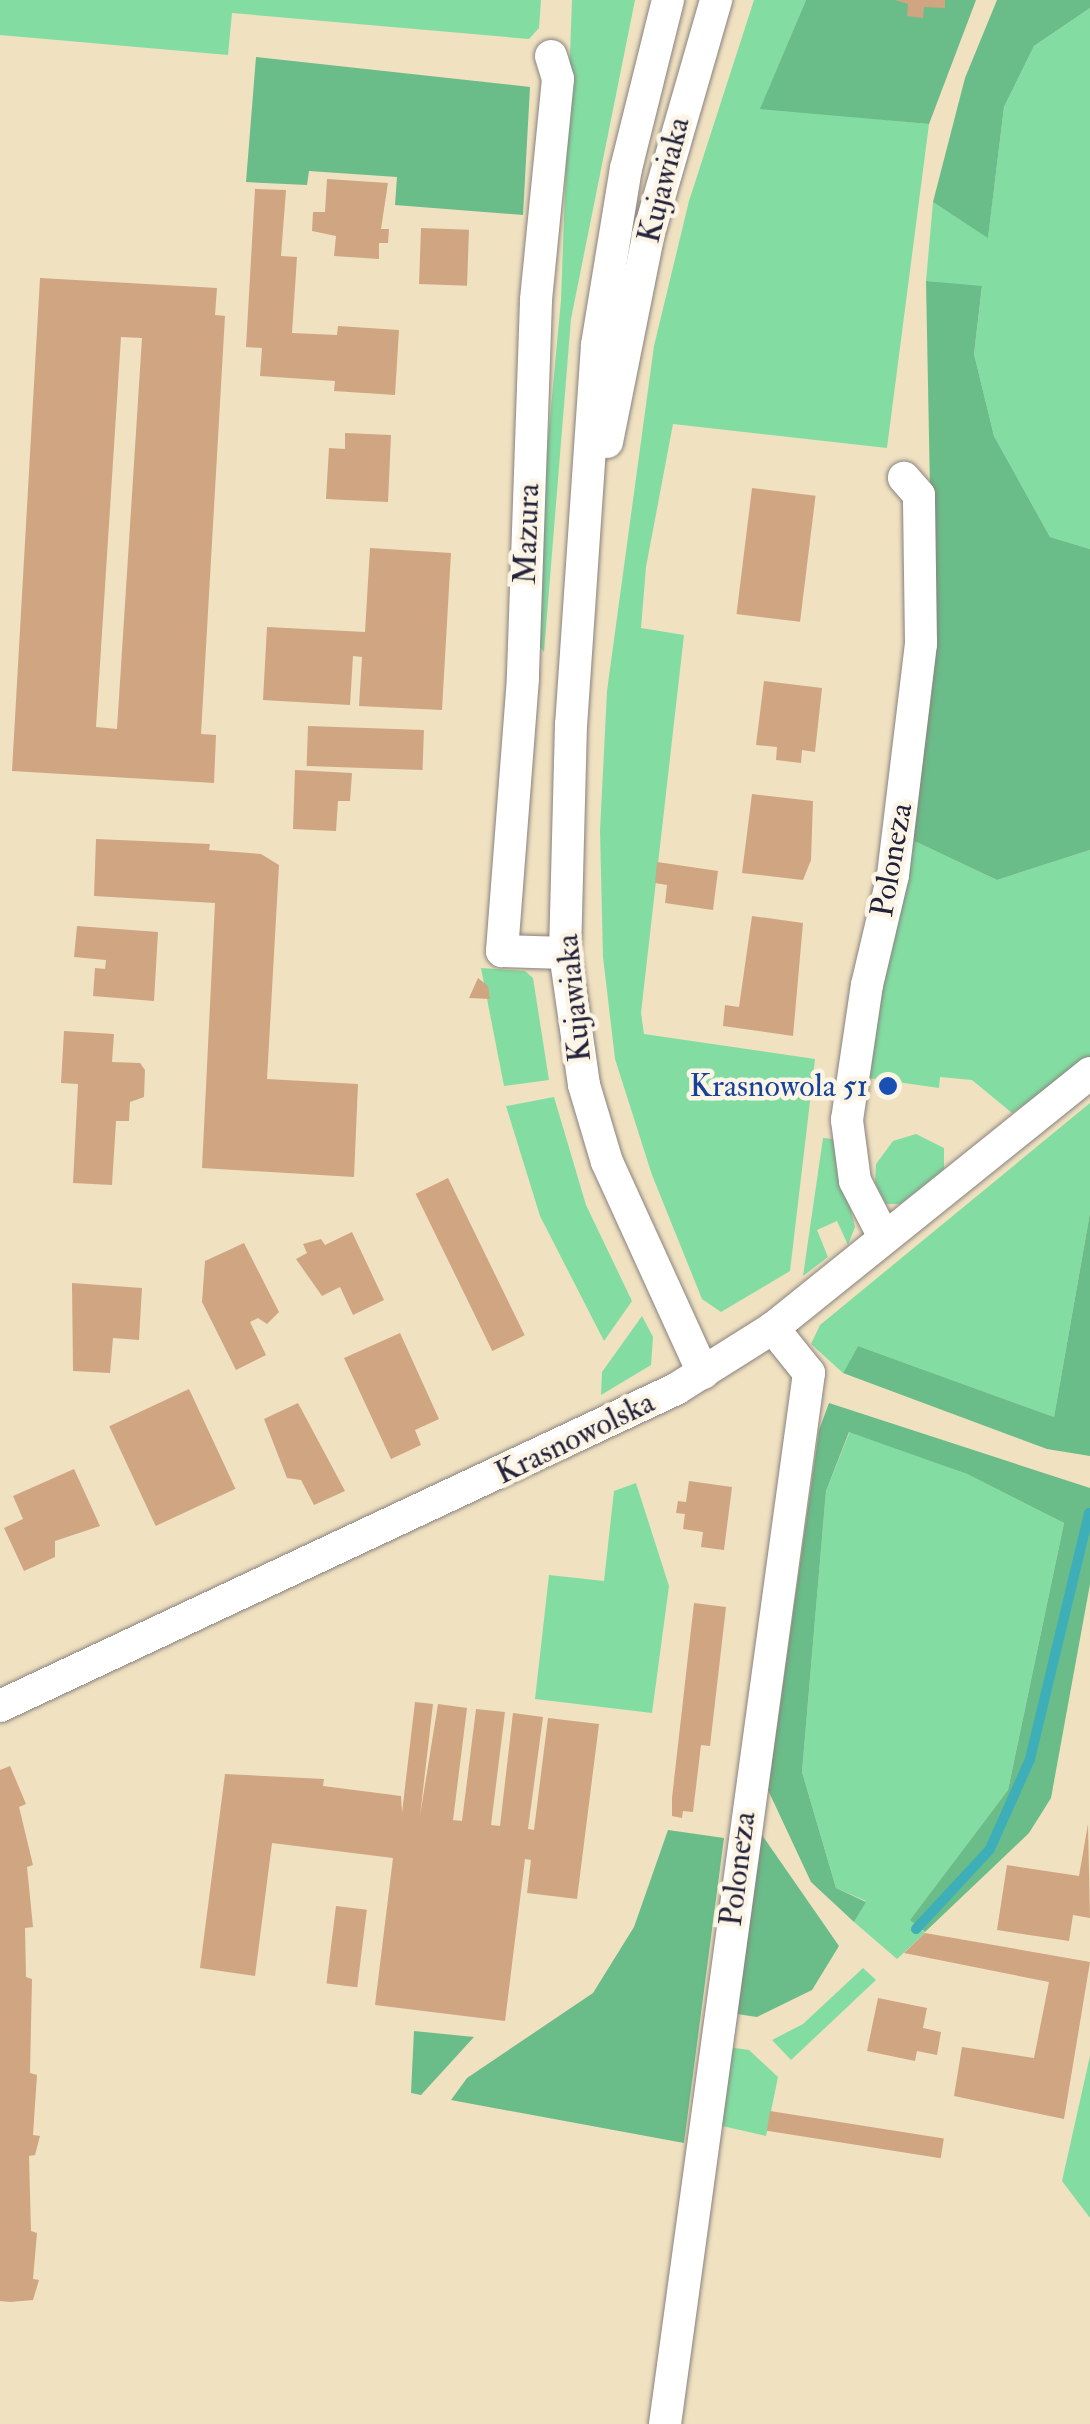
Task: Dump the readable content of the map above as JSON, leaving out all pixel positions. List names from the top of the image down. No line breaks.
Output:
{"streets":{"street":["Kujawiaka","Mazura","Poloneza","Krasnowolska"]},"crossings":[["Kujawiaka","Mazura"],["Kujawiaka","Krasnowolska"],["Poloneza","Krasnowolska"]],"places":["Krasnowola 51"]}
